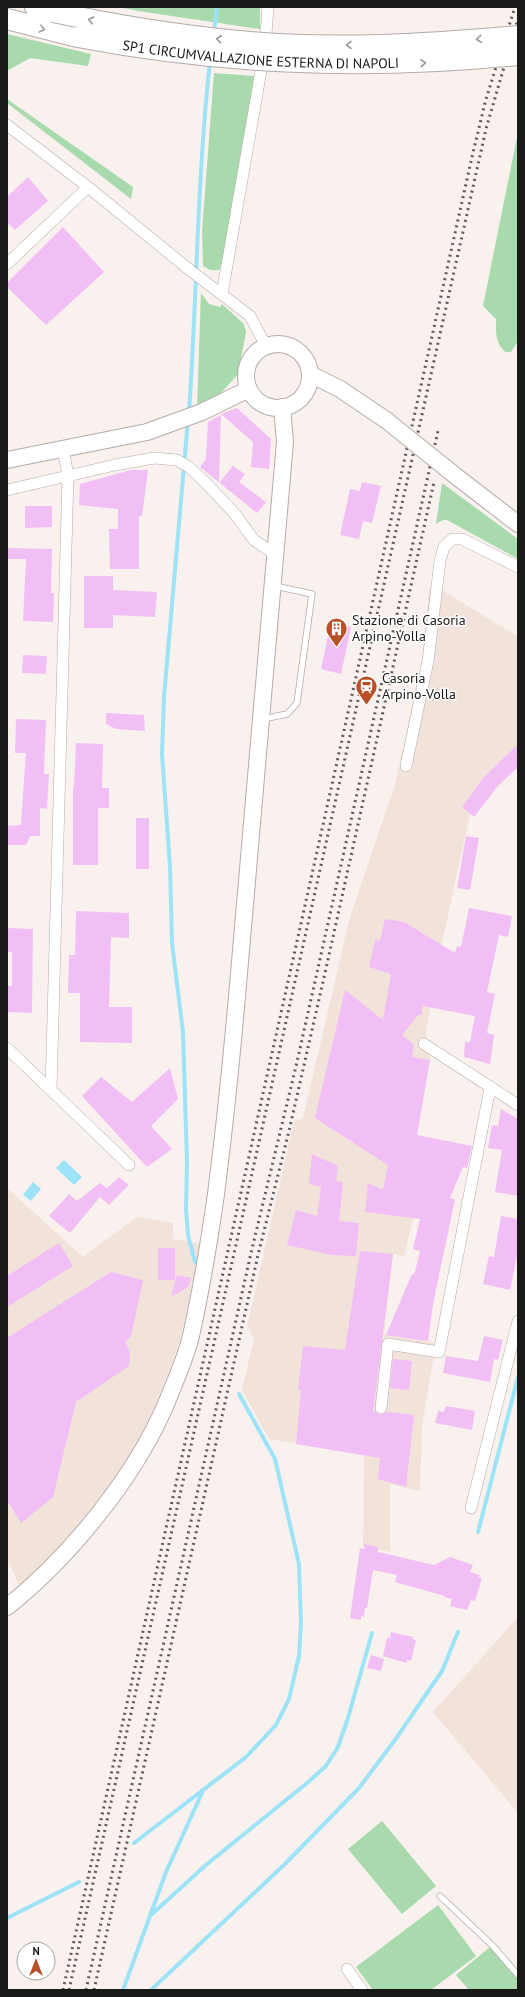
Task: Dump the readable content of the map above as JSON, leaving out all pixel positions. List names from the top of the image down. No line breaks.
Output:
{"streets":{"highway":["SP1 CIRCUMVALLAZIONE ESTERNA DI NAPOLI"]},"places":{"building":["Stazione di Casoria Arpino-Volla"],"station":["Casoria Arpino-Volla"]},"north":"top"}
